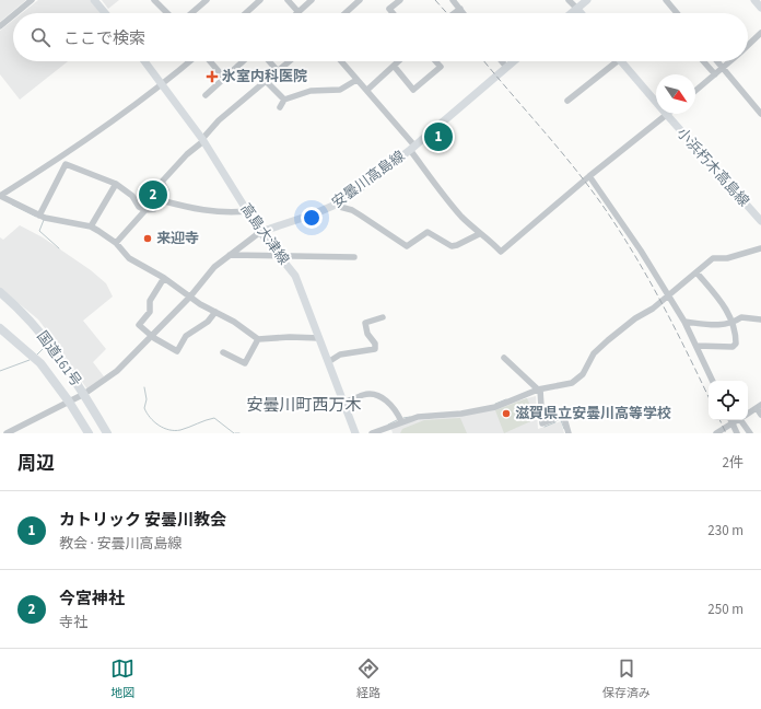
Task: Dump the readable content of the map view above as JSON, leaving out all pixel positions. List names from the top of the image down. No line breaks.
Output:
{"streets":{"highway":["国道161号"],"main road":["小浜朽木高島線","安曇川高島線","高島大津線"]},"crossings":[["安曇川高島線","高島大津線"]],"districts":["安曇川町西万木"],"places":{"health":["氷室内科医院"],"other":["来迎寺","滋賀県立安曇川高等学校"]},"north":"bottom right","page":{"search":"ここで検索","pins":["1","2"],"heading":["周辺","2件"],"list":[{"mark":"1","name":"カトリック 安曇川教会","note":"教会 · 安曇川高島線","value":"230 m"},{"mark":"2","name":"今宮神社","note":"寺社","value":"250 m"}],"nav":["地図","経路","保存済み"]}}
